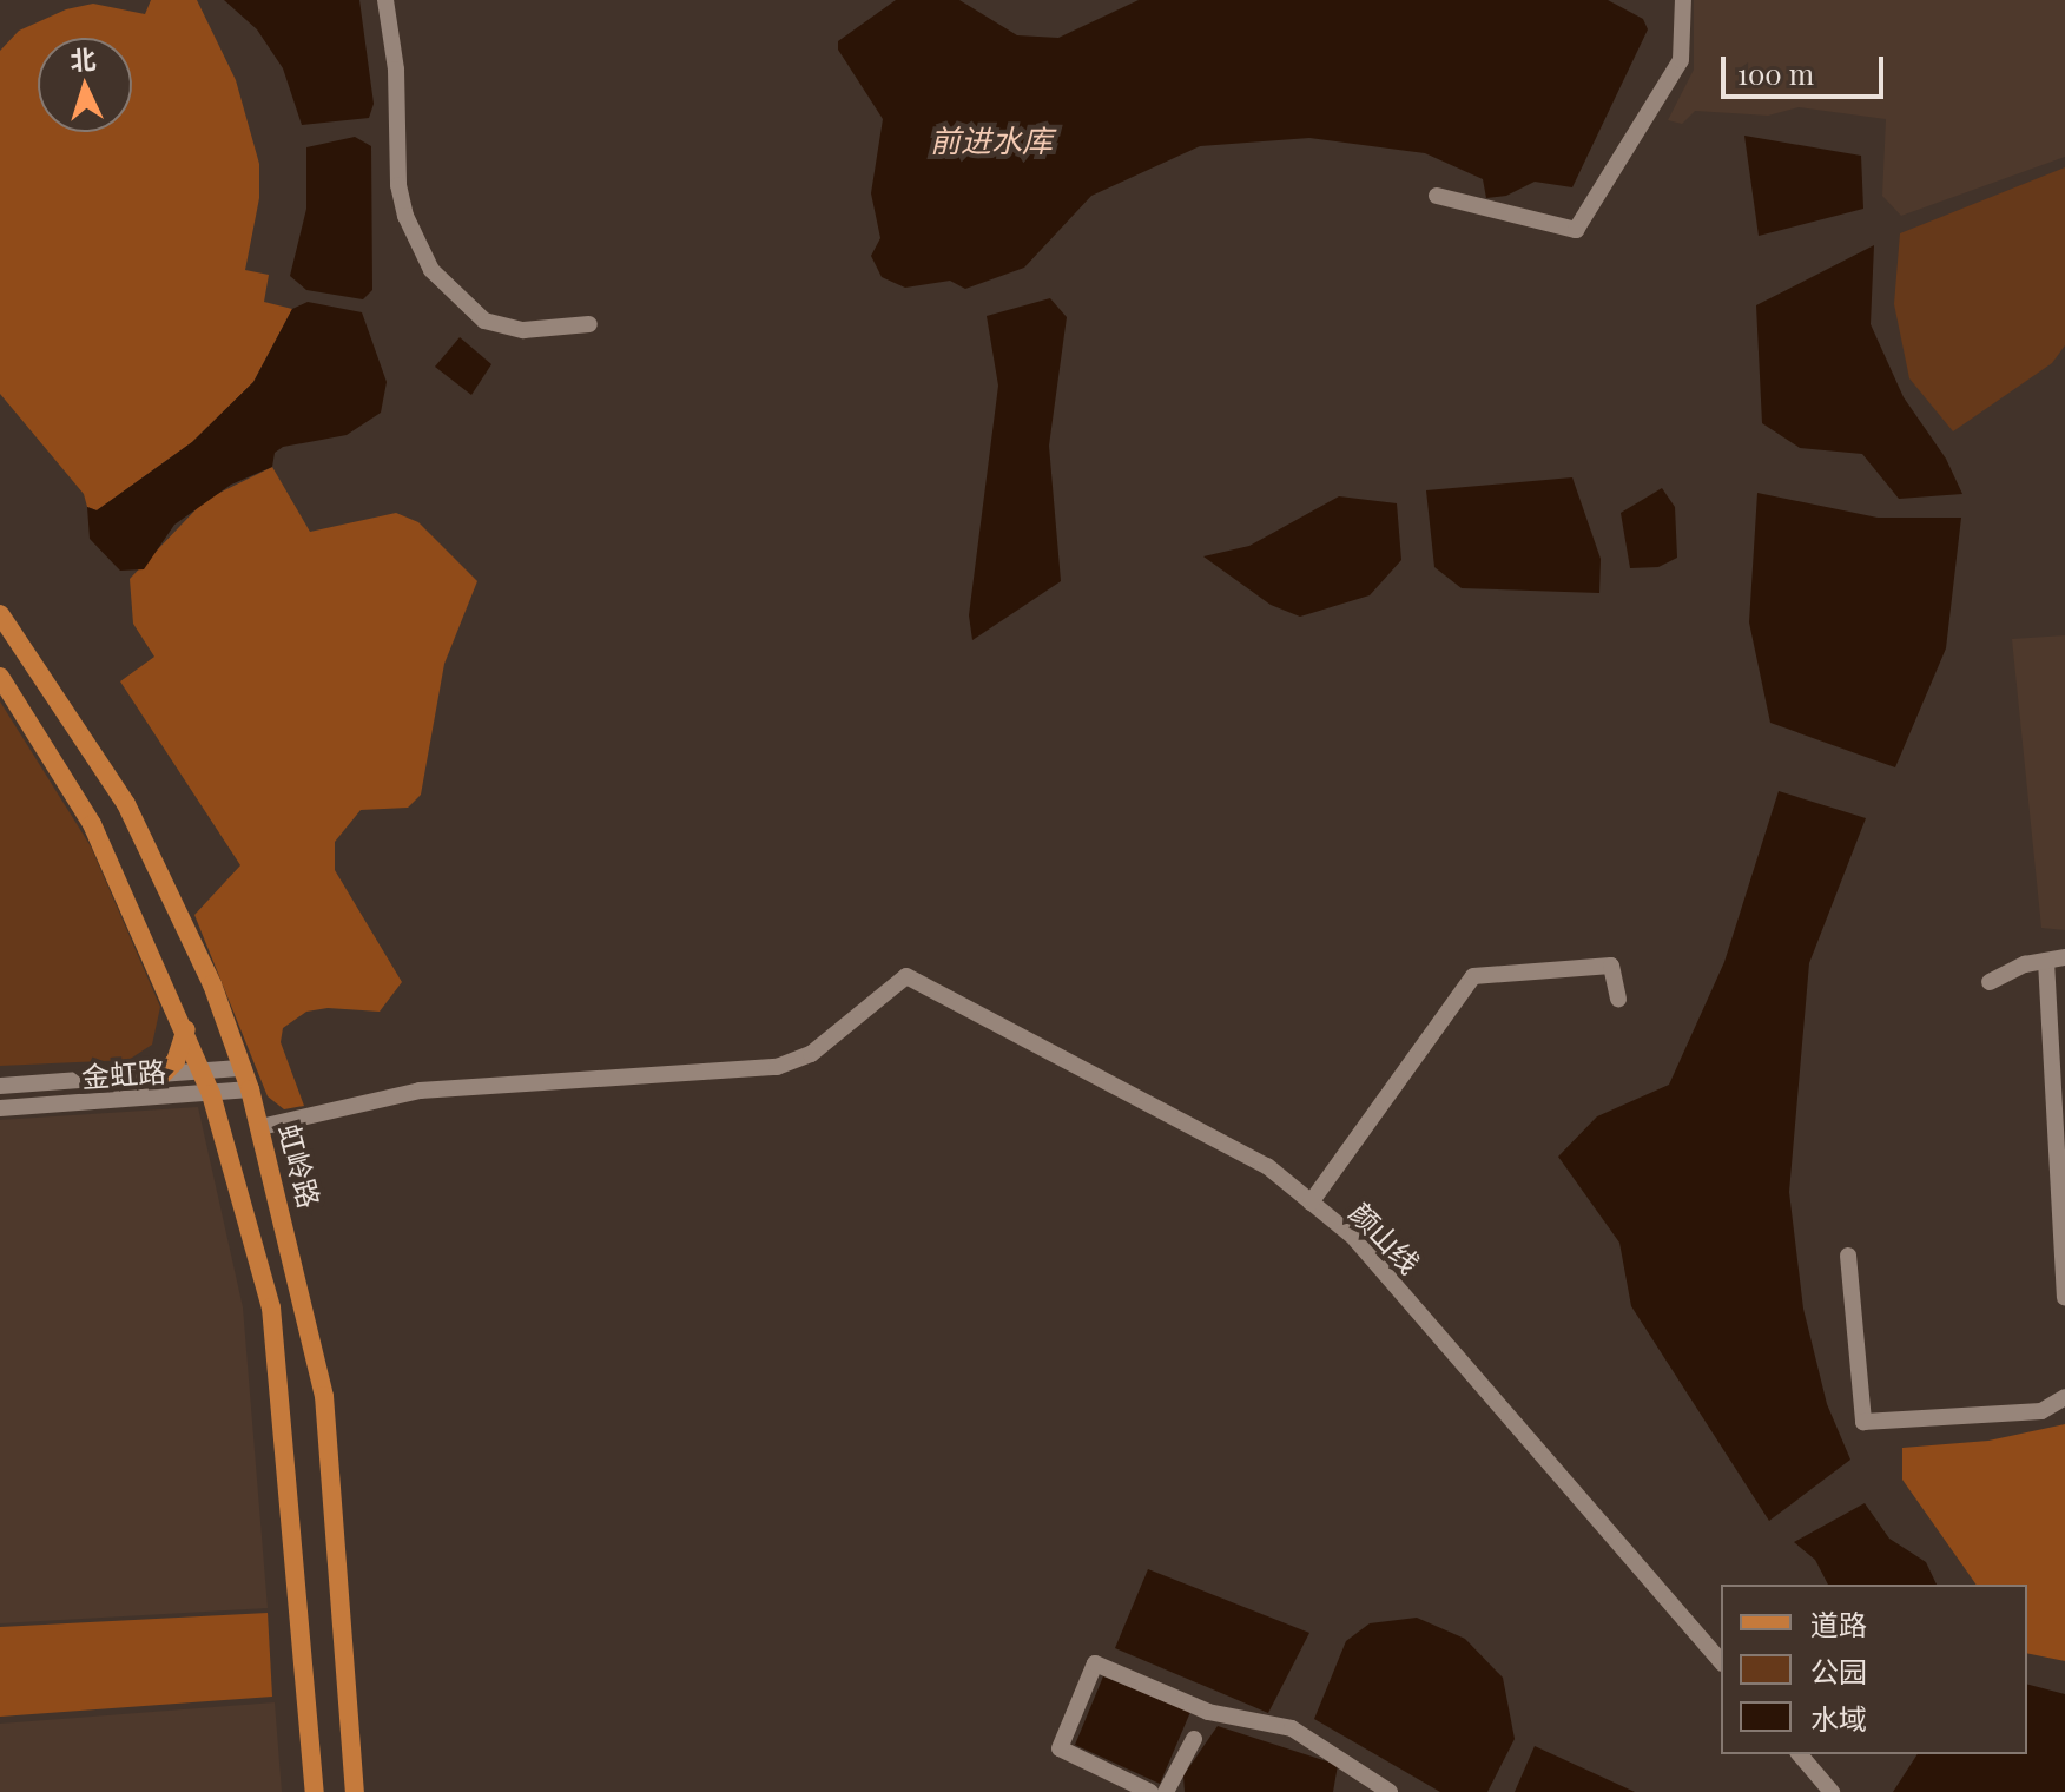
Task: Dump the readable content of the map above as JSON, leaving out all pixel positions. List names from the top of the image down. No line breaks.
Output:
{"streets":{"main road":["虹岭路"],"street":["金虹路","颜山线"]},"crossings":[["金虹路","虹岭路"],["虹岭路","颜山线"]],"water":["前进水库"],"legend":["道路","公园","水域"],"scale_bar":"100 m","north":"top"}
